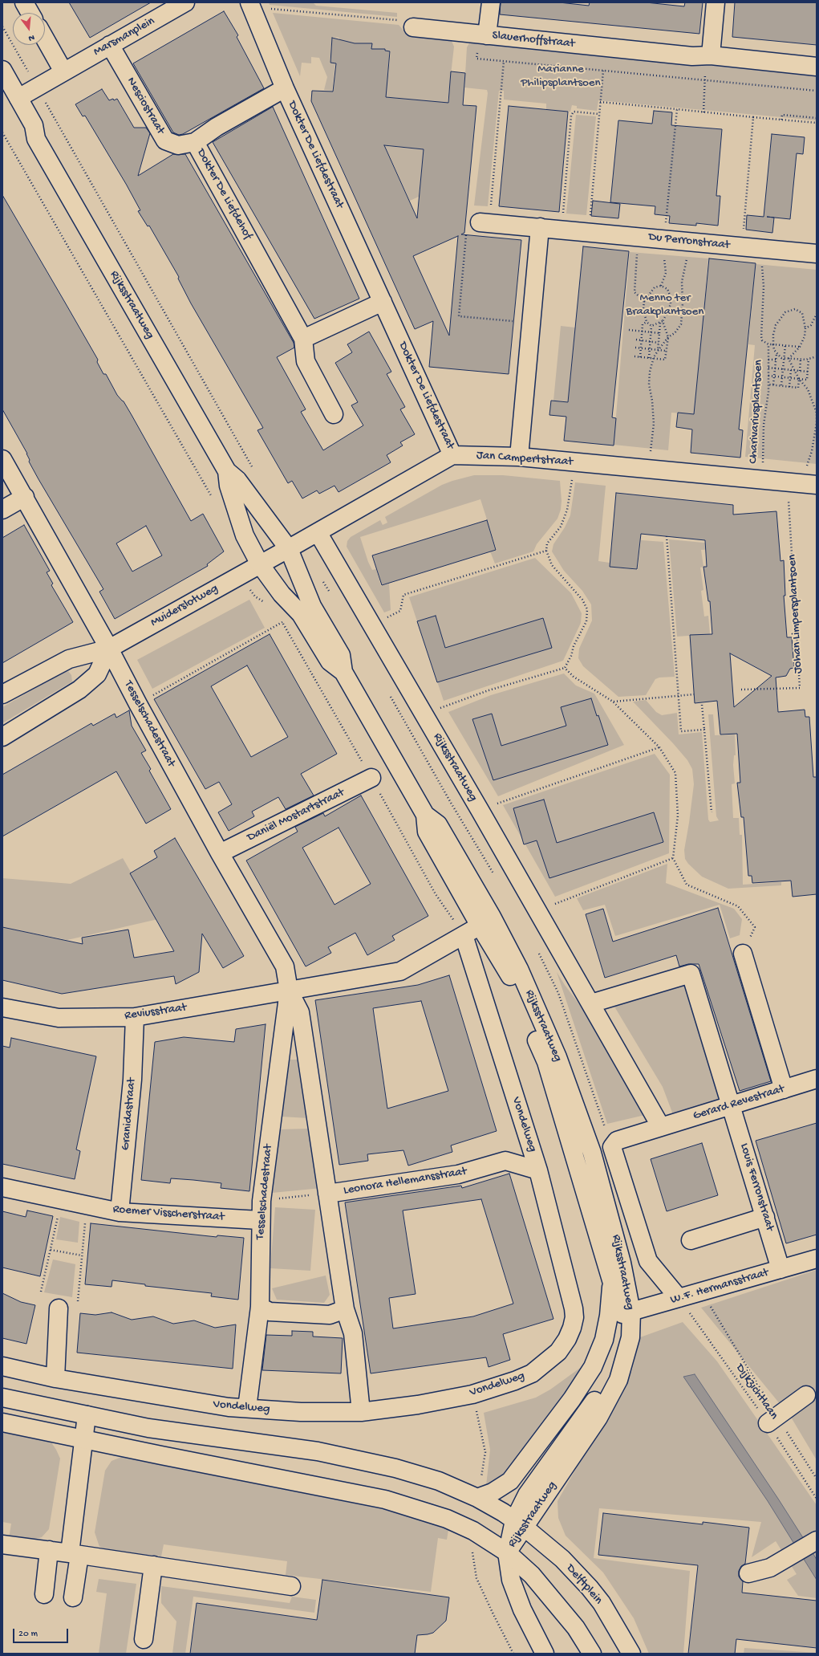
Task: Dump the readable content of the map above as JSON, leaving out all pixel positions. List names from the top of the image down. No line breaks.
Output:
{"streets":{"street":["Marsmanplein","Slauerhoffstraat","Nesciostraat","Dokter De Liefdestraat","Dokter De Liefdehof","Du Perronstraat","Rijksstraatweg","Jan Campertstraat","Muiderslotweg","Tesselschadestraat","Daniël Mostartstraat","Reviusstraat","Gerard Revestraat","Granidastraat","Vondelweg","Leonora Hellemansstraat","Louis Ferronstraat","Roemer Visscherstraat","W.F. Hermansstraat","Delftplein"],"path":["Charivariusplantsoen","Johan Limpersplantsoen","Dijkzichtlaan"]},"crossings":[["Marsmanplein","Nesciostraat"],["Marsmanplein","Rijksstraatweg"],["Nesciostraat","Dokter De Liefdehof"],["Dokter De Liefdestraat","Dokter De Liefdehof"],["Dokter De Liefdestraat","Jan Campertstraat"],["Du Perronstraat","Charivariusplantsoen"],["Rijksstraatweg","Muiderslotweg"],["Rijksstraatweg","Gerard Revestraat"],["Rijksstraatweg","W.F. Hermansstraat"],["Rijksstraatweg","Dijkzichtlaan"],["Rijksstraatweg","Delftplein"],["Charivariusplantsoen","Jan Campertstraat"],["Jan Campertstraat","Johan Limpersplantsoen"],["Muiderslotweg","Tesselschadestraat"],["Tesselschadestraat","Daniël Mostartstraat"],["Tesselschadestraat","Reviusstraat"],["Tesselschadestraat","Vondelweg"],["Tesselschadestraat","Leonora Hellemansstraat"],["Tesselschadestraat","Roemer Visscherstraat"],["Reviusstraat","Granidastraat"],["Reviusstraat","Vondelweg"],["Gerard Revestraat","Louis Ferronstraat"],["Granidastraat","Roemer Visscherstraat"],["Vondelweg","Leonora Hellemansstraat"],["Louis Ferronstraat","W.F. Hermansstraat"],["W.F. Hermansstraat","Dijkzichtlaan"]],"parks":["Marianne Philipsplantsoen","Menno ter Braakplantsoen"],"scale_bar":"20 m","north":"bottom"}
